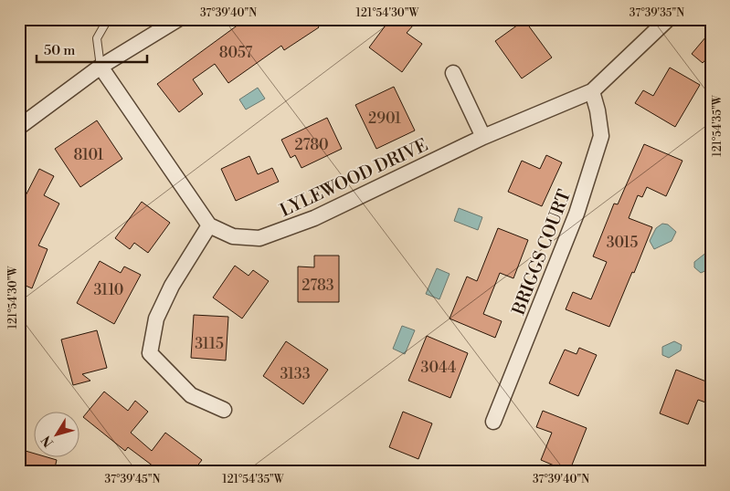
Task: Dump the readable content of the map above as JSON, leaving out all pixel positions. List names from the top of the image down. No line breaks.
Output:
{"streets":{"street":["LYLEWOOD DRIVE","BRIGGS COURT"]},"crossings":[["LYLEWOOD DRIVE","BRIGGS COURT"]],"house_numbers":["8057","2901","2780","8101","3015","2783","3110","3115","3044","3133"],"scale_bar":"50 m","north":"bottom left","coordinates":["37°39'40\"N","121°54'30\"W","37°39'35\"N","121°54'35\"W","37°39'45\"N"]}
